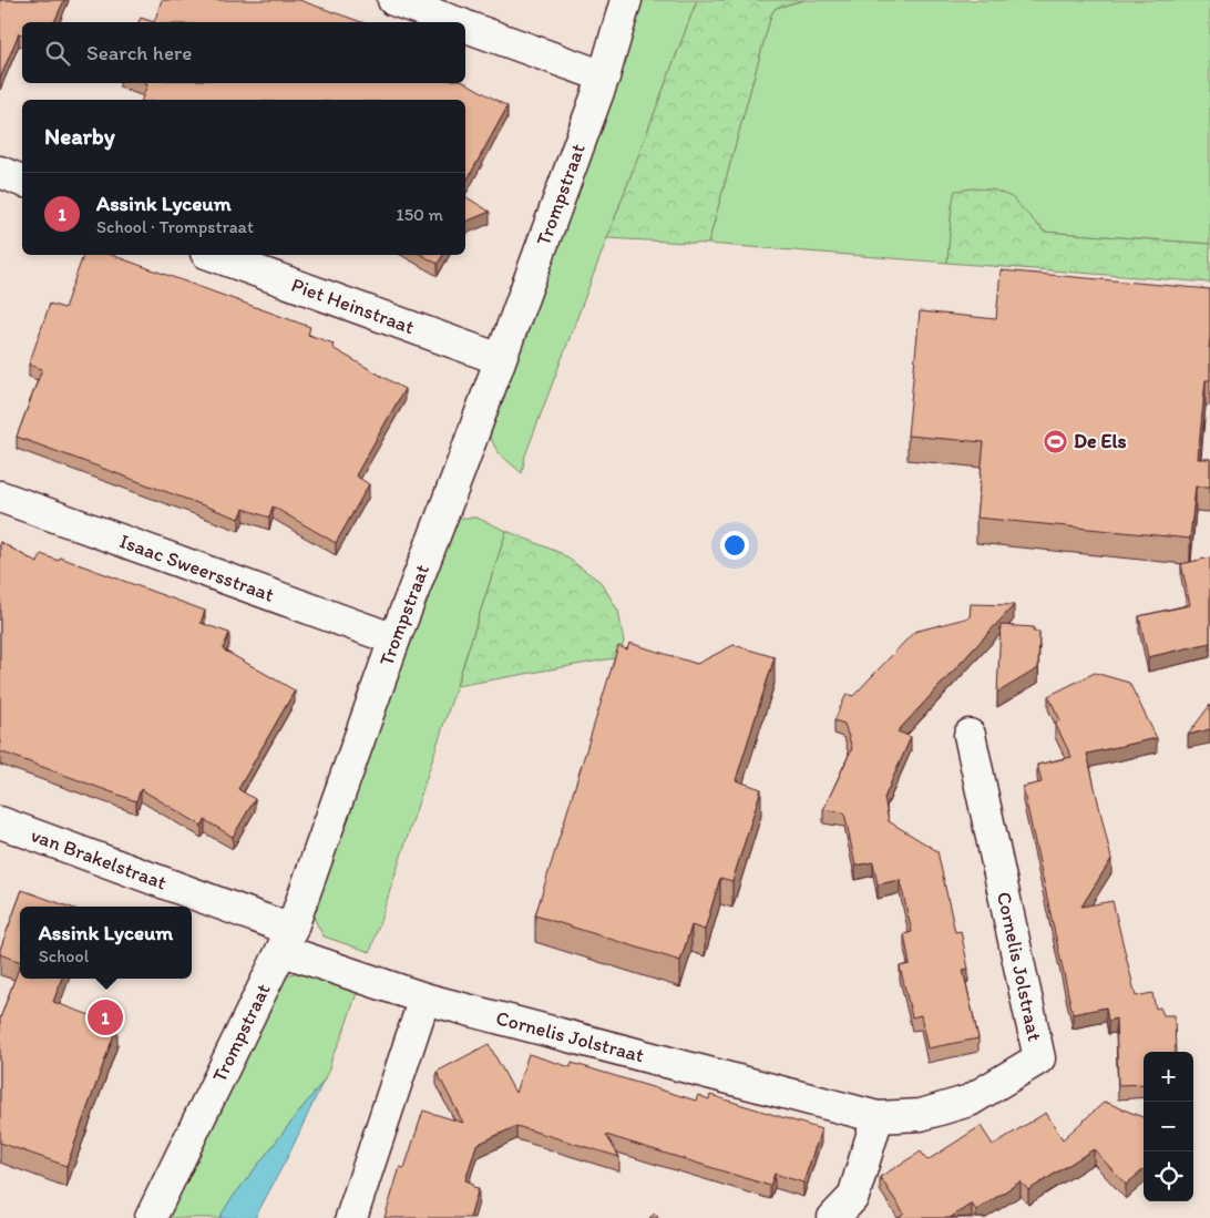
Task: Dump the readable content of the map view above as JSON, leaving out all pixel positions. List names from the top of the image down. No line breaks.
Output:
{"streets":{"street":["Trompstraat","Piet Heinstraat","Isaac Sweersstraat","van Brakelstraat","Cornelis Jolstraat"]},"crossings":[["Trompstraat","Piet Heinstraat"],["Trompstraat","Isaac Sweersstraat"],["Trompstraat","van Brakelstraat"],["Trompstraat","Cornelis Jolstraat"],["van Brakelstraat","Cornelis Jolstraat"]],"places":{"sports":["De Els"]},"page":{"search":"Search here","heading":"Nearby","list":[{"mark":"1","name":"Assink Lyceum","note":"School · Trompstraat","value":"150 m"}],"popup":["Assink Lyceum","School"],"pins":"1","map_buttons":["+","−"]}}
